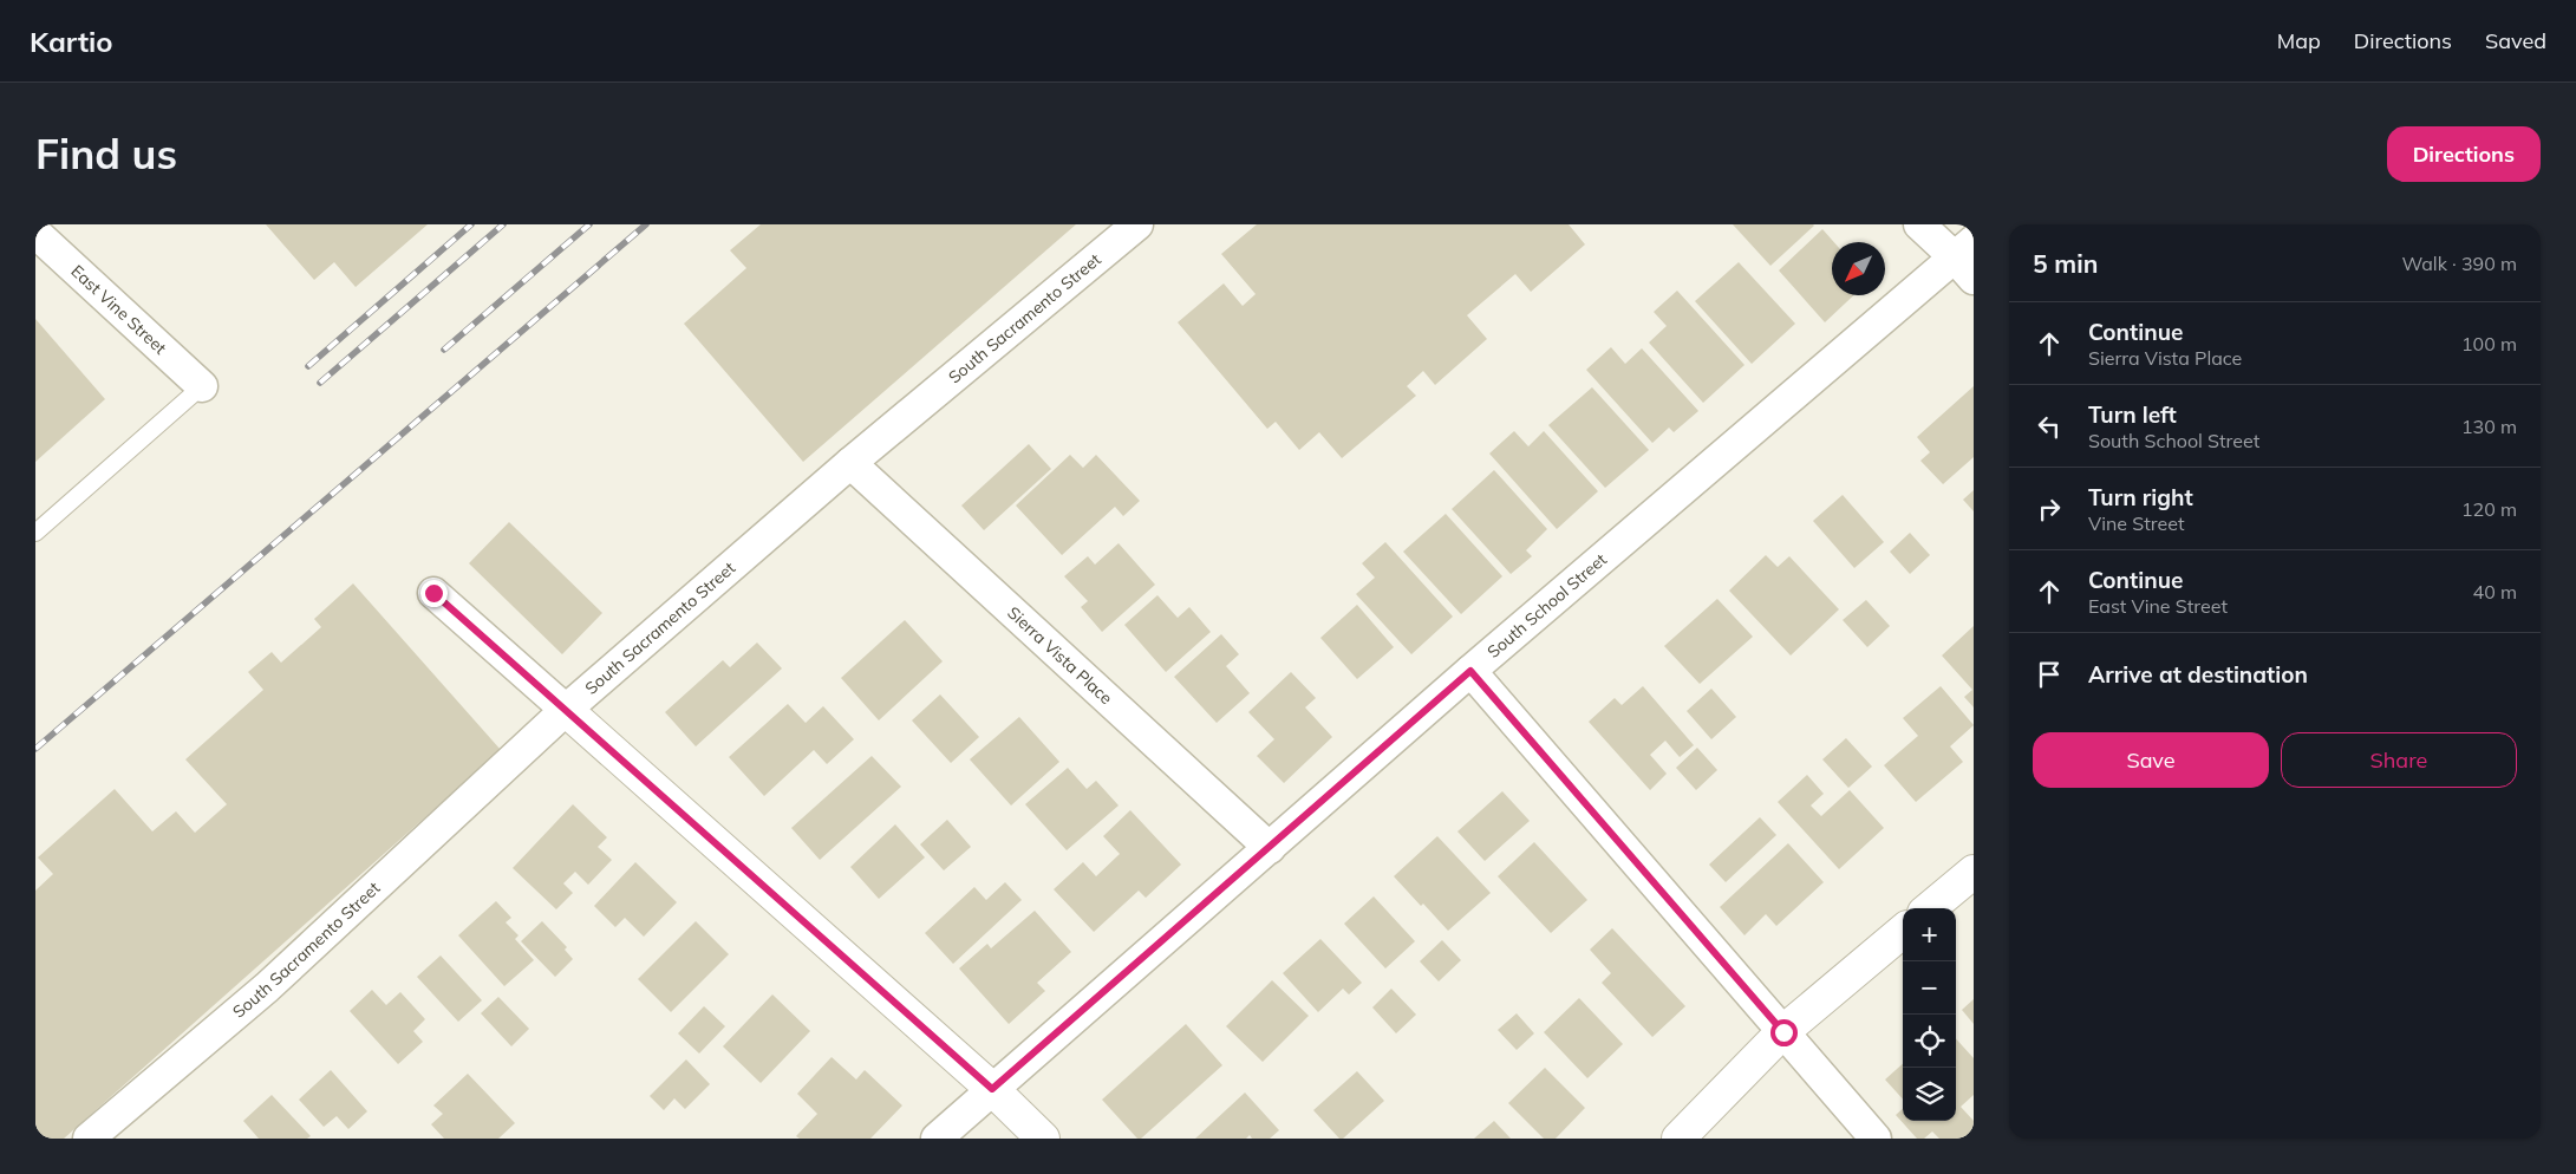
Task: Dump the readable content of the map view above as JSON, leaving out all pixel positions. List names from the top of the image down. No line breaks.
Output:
{"streets":{"street":["East Vine Street","South Sacramento Street","South School Street","Sierra Vista Place"]},"crossings":[["South Sacramento Street","Sierra Vista Place"],["South School Street","Sierra Vista Place"]],"north":"bottom left","page":{"header":"Kartio","nav":["Map","Directions","Saved"],"buttons":["Directions",["Save","Share"]],"title":"Find us","heading":["5 min","Walk · 390 m"],"list":[["Continue","Sierra Vista Place","100 m"],["Turn left","South School Street","130 m"],["Turn right","Vine Street","120 m"],["Continue","East Vine Street","40 m"],"Arrive at destination"],"map_buttons":["+","−"]}}
